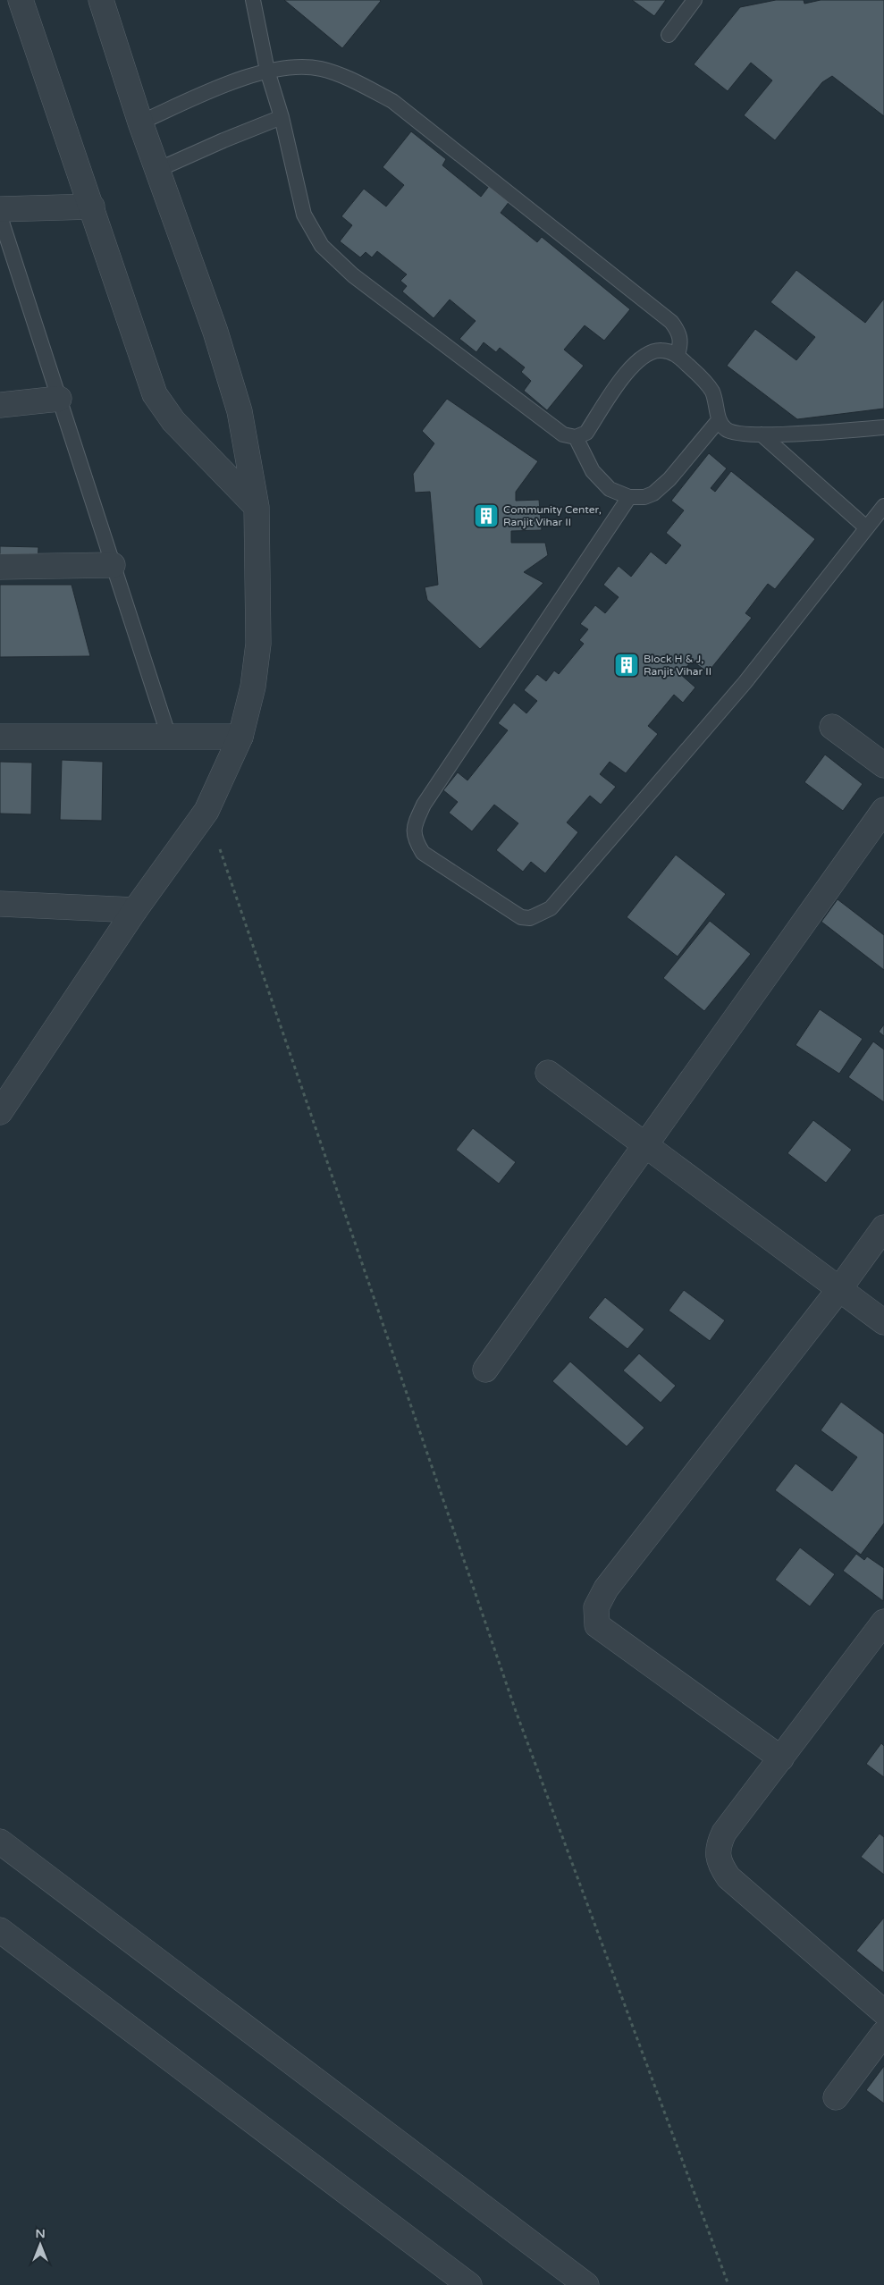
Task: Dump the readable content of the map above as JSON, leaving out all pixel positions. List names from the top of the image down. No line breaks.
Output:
{"places":{"building":["Community Center, Ranjit Vihar II","Block H & J, Ranjit Vihar II"]},"north":"top"}
